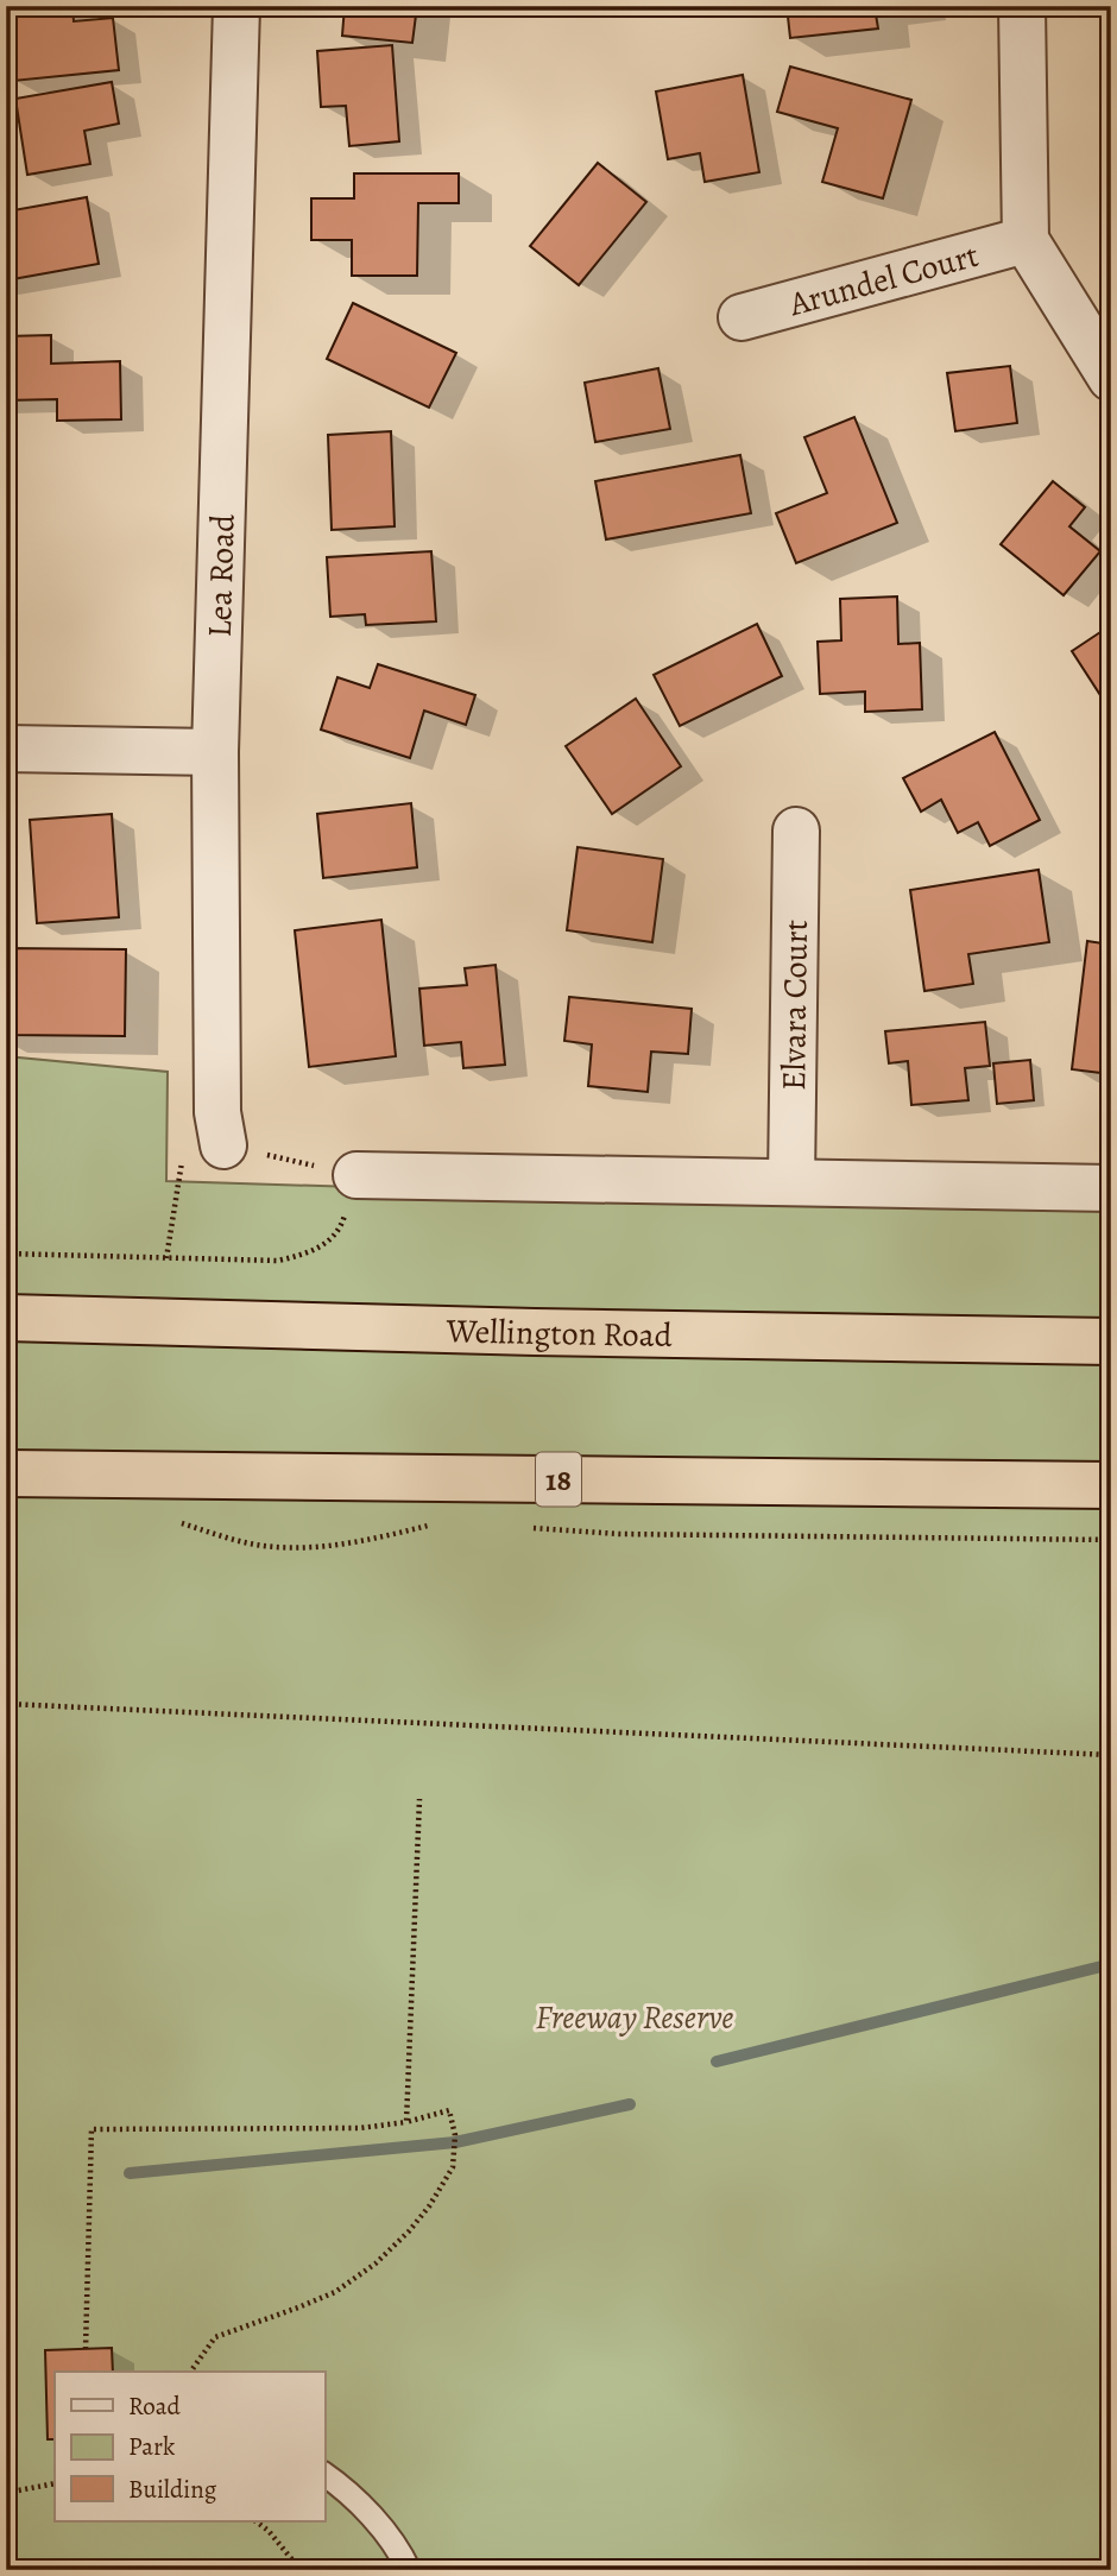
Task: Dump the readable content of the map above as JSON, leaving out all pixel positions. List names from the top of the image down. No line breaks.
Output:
{"streets":{"highway":["Wellington Road","18"],"street":["Arundel Court","Lea Road","Elvara Court"]},"parks":["Freeway Reserve"],"legend":["Road","Park","Building"]}
